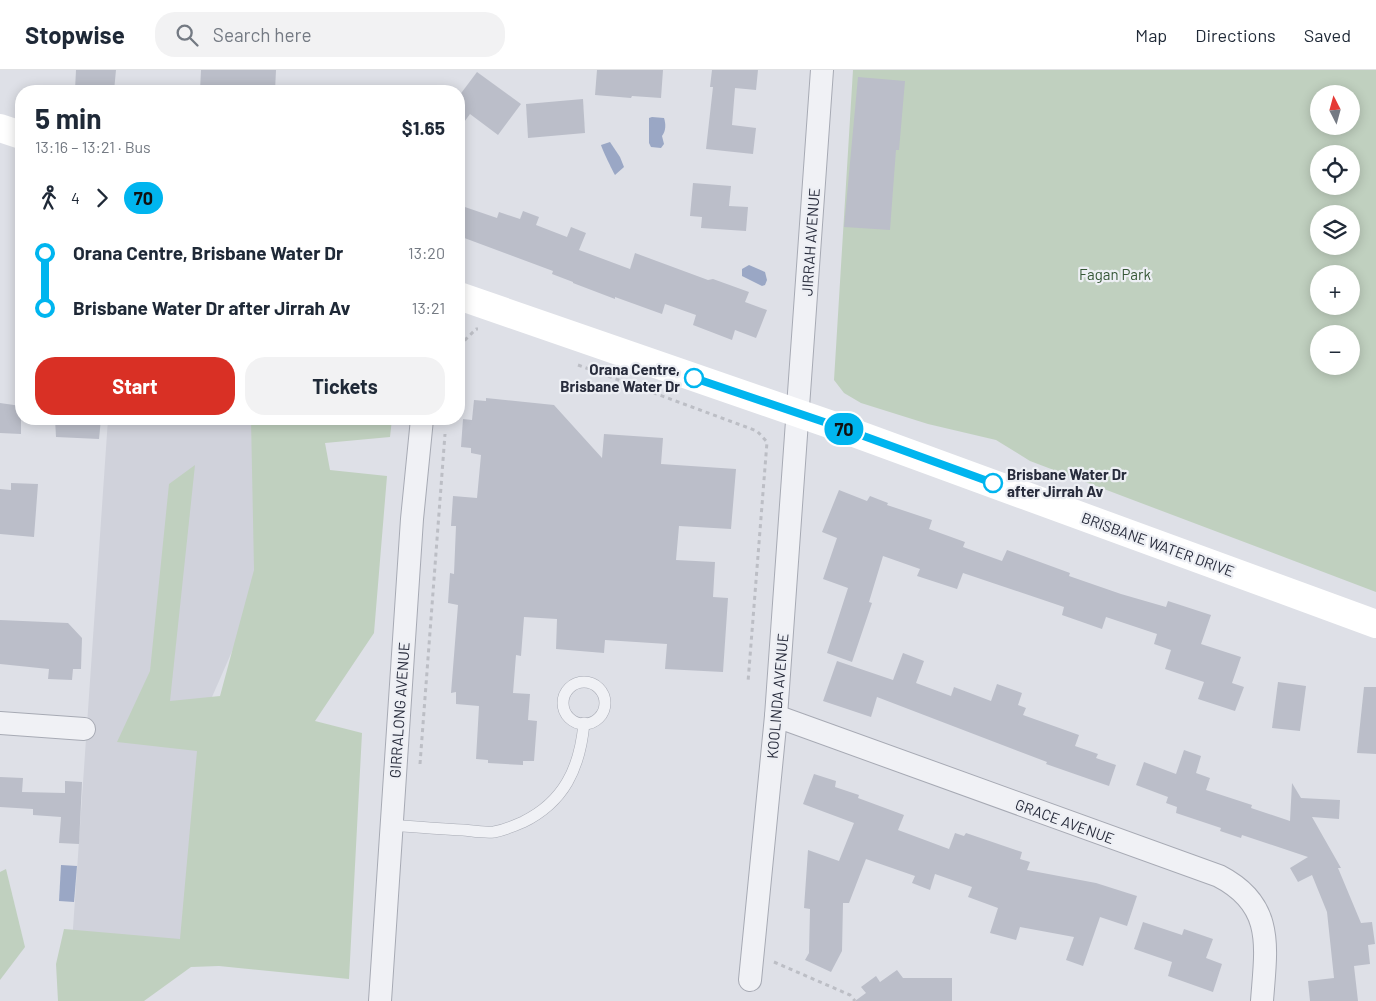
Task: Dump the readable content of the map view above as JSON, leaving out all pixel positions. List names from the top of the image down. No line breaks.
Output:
{"streets":{"main road":["BRISBANE WATER DRIVE"],"street":["JIRRAH AVENUE","KOOLINDA AVENUE","GIRRALONG AVENUE","GRACE AVENUE"]},"crossings":[["JIRRAH AVENUE","BRISBANE WATER DRIVE"],["JIRRAH AVENUE","KOOLINDA AVENUE"],["BRISBANE WATER DRIVE","KOOLINDA AVENUE"],["KOOLINDA AVENUE","GRACE AVENUE"]],"parks":["Fagan Park"],"places":["Orana Centre, Brisbane Water Dr","Brisbane Water Dr after Jirrah Av"],"lines":["bus line 70"],"north":"top","page":{"header":"Stopwise","search":"Search here","nav":["Map","Directions","Saved"],"on_map":"70","map_buttons":["+","−"],"heading":["5 min","13:16 – 13:21 · Bus","$1.65"],"legs":["4","70"],"list":[{"name":"Orana Centre, Brisbane Water Dr","value":"13:20"},{"name":"Brisbane Water Dr after Jirrah Av","value":"13:21"}],"buttons":["Start","Tickets"]}}
